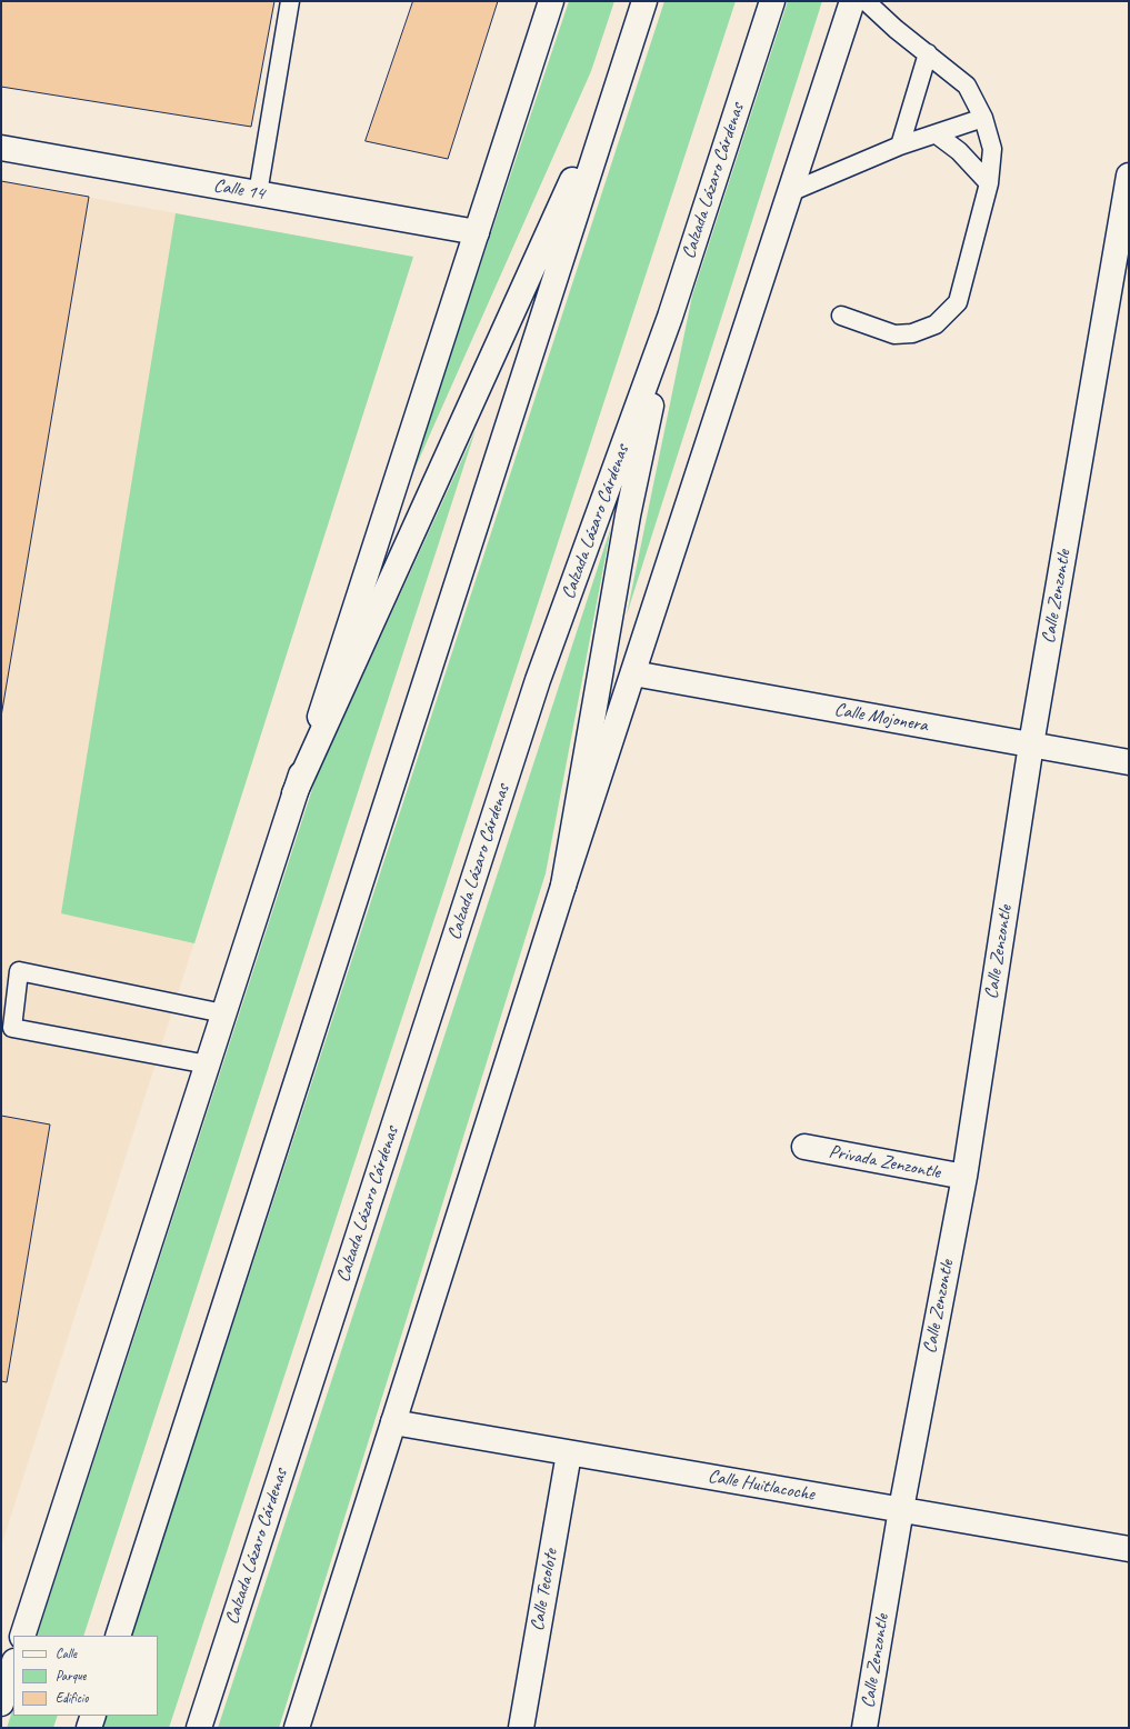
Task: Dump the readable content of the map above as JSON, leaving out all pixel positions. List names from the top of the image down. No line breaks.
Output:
{"streets":{"main road":["Calzada Lázaro Cárdenas","Calle 14","Calle Zenzontle","Calle Mojonera","Privada Zenzontle","Calle Huitlacoche","Calle Tecolote"]},"crossings":[["Calle Zenzontle","Calle Mojonera"],["Calle Zenzontle","Privada Zenzontle"],["Calle Zenzontle","Calle Huitlacoche"],["Calle Huitlacoche","Calle Tecolote"]],"legend":["Calle","Parque","Edificio"]}
